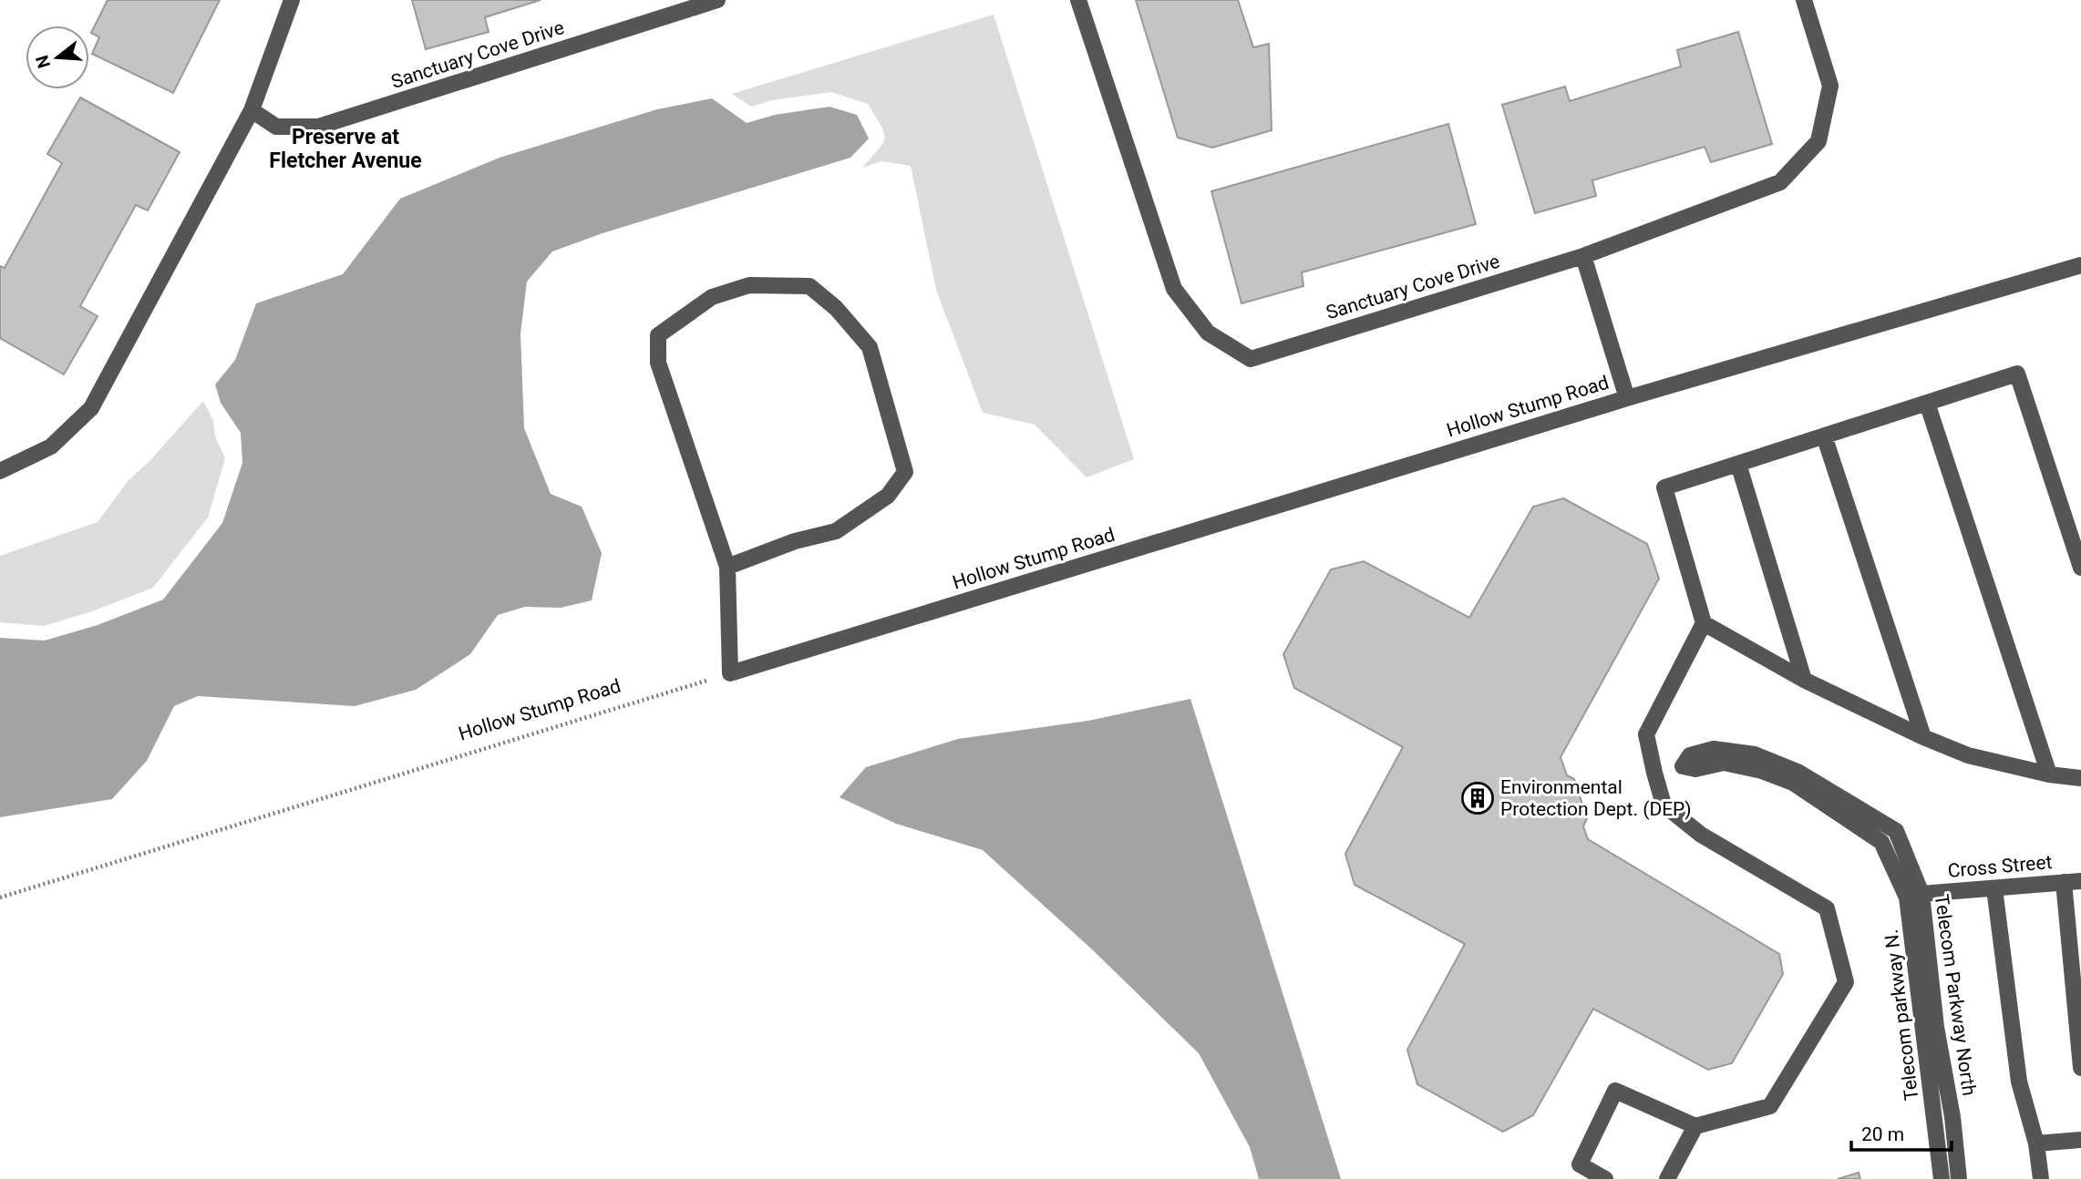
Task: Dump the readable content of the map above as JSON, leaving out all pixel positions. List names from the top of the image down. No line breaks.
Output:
{"streets":{"street":["Sanctuary Cove Drive","Hollow Stump Road","Cross Street","Telecom Parkway North","Telecom parkway N."]},"crossings":[["Cross Street","Telecom Parkway North"],["Telecom Parkway North","Telecom parkway N."]],"districts":["Preserve at Fletcher Avenue"],"places":{"building":["Environmental Protection Dept. (DEP)"]},"scale_bar":"20 m","north":"left"}
